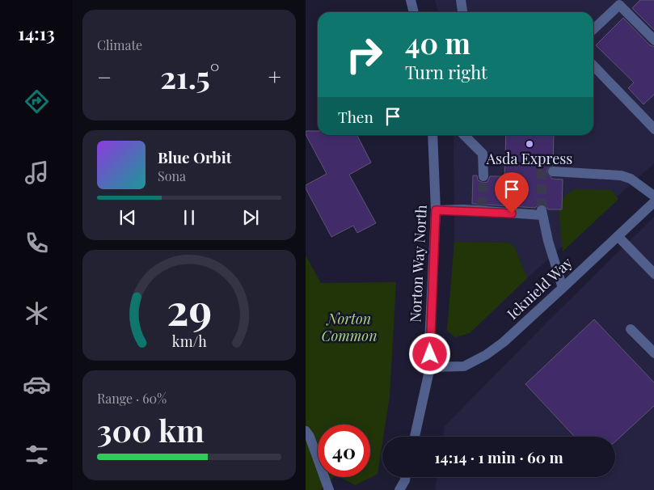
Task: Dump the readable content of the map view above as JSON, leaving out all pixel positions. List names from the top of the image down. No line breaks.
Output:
{"streets":{"street":["Norton Way North","Icknield Way"]},"crossings":[["Norton Way North","Icknield Way"]],"parks":["Norton Common"],"places":["Asda Express"],"page":{"tabs":"14:13","tile":["Climate",["Range · 60%","300 km"]],"turn":["40 m","Turn right"],"heat":["−","21.5°","+"],"then":"Then","song":["Blue Orbit","Sona"],"limit":"40","trip":"14:14 · 1 min · 60 m","gauge":["29","km/h"]}}
